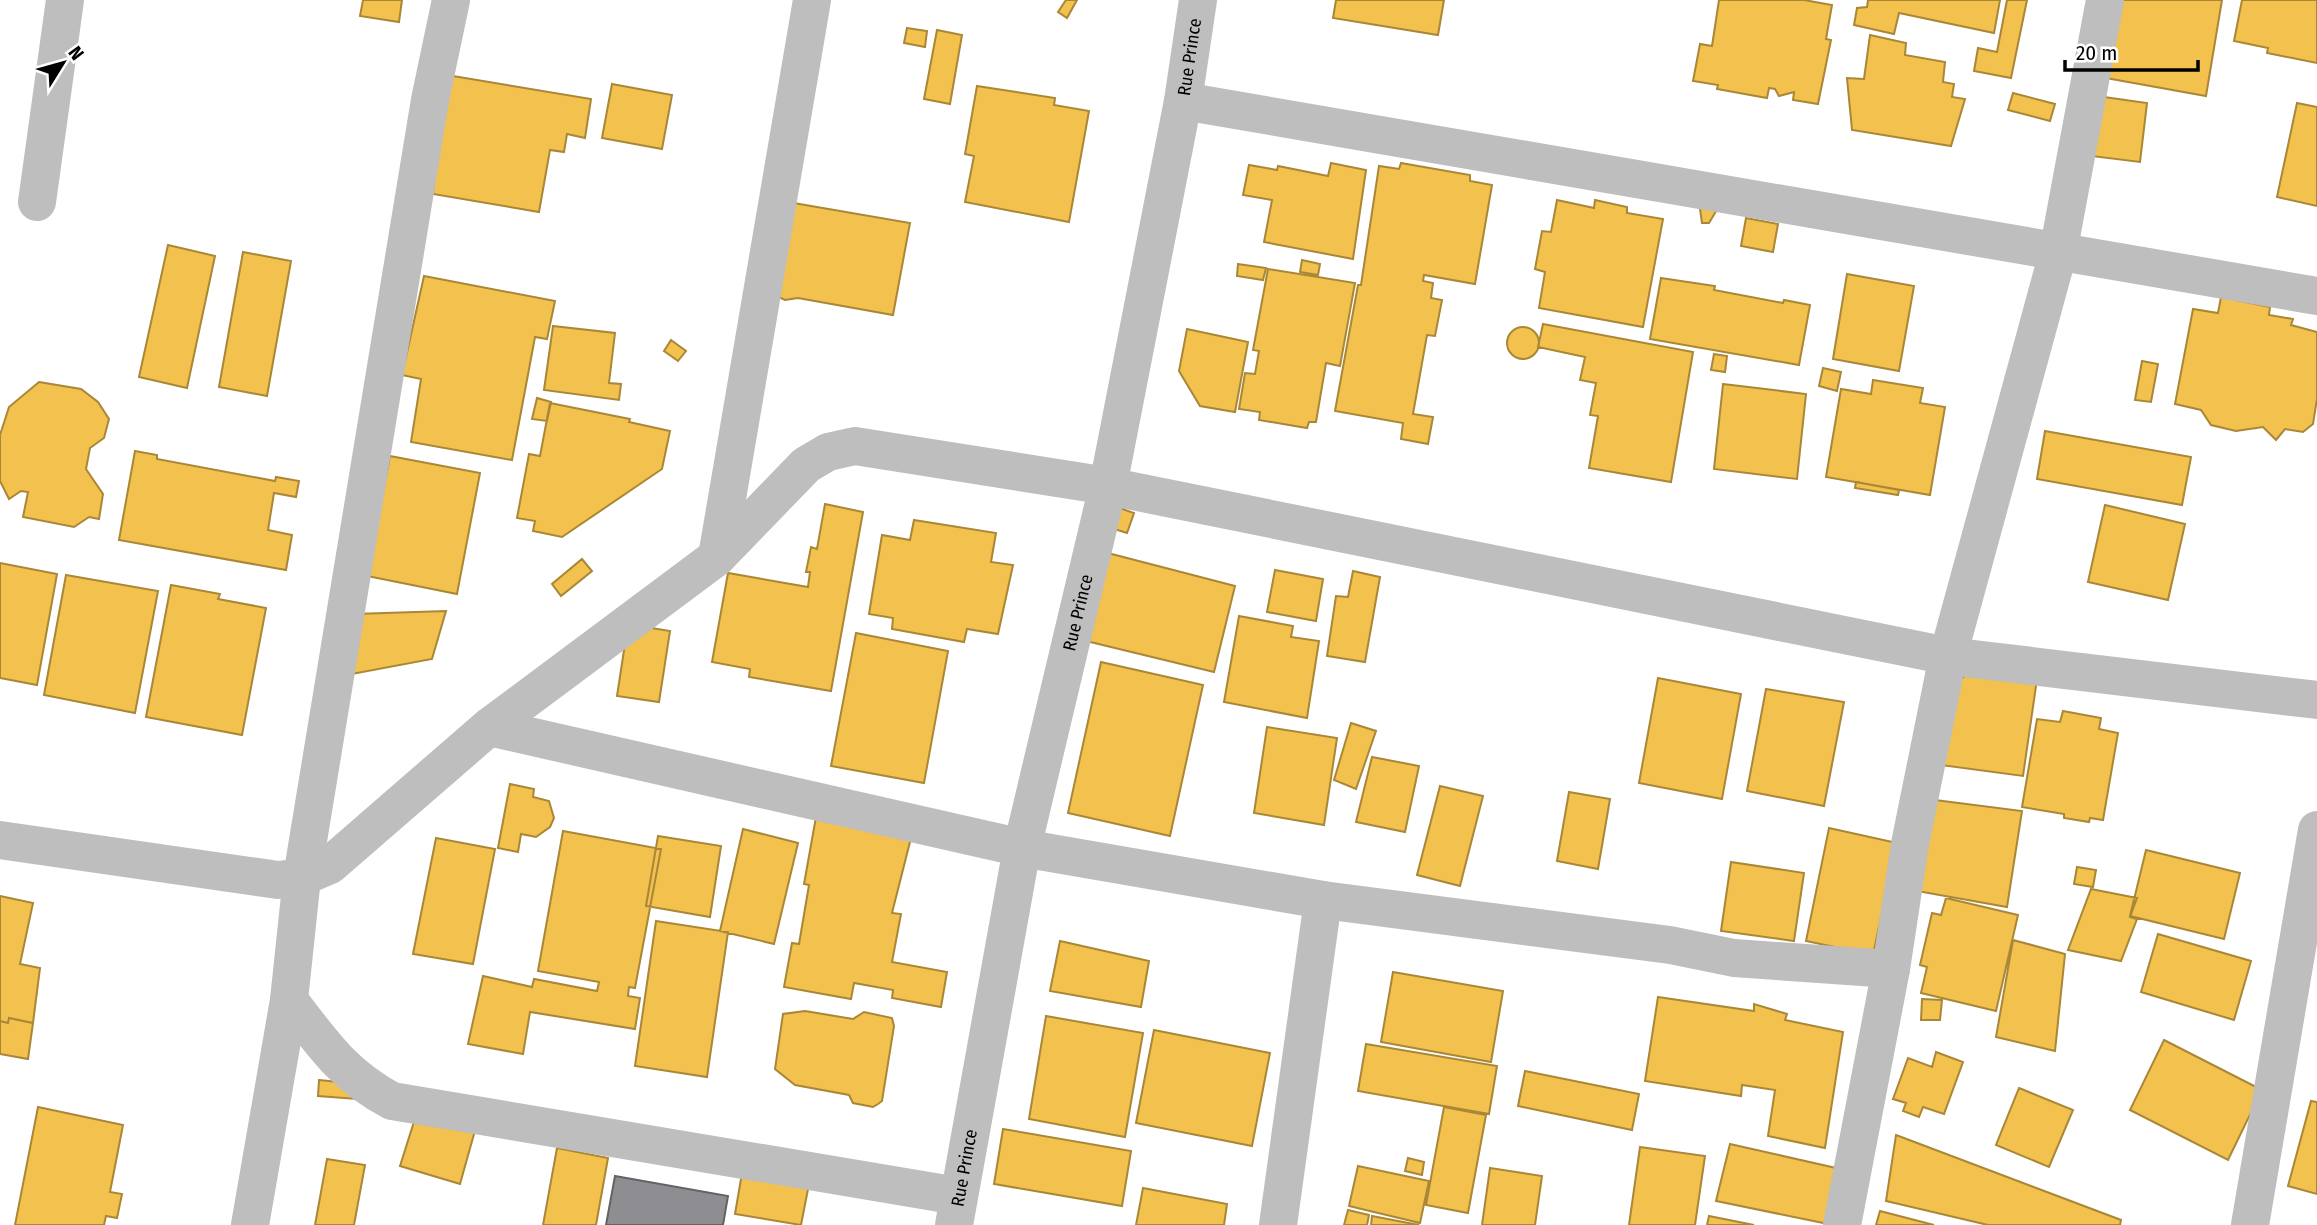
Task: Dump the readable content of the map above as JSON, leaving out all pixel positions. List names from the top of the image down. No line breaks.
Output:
{"streets":{"street":["Rue Prince"]},"scale_bar":"20 m","north":"top right"}
